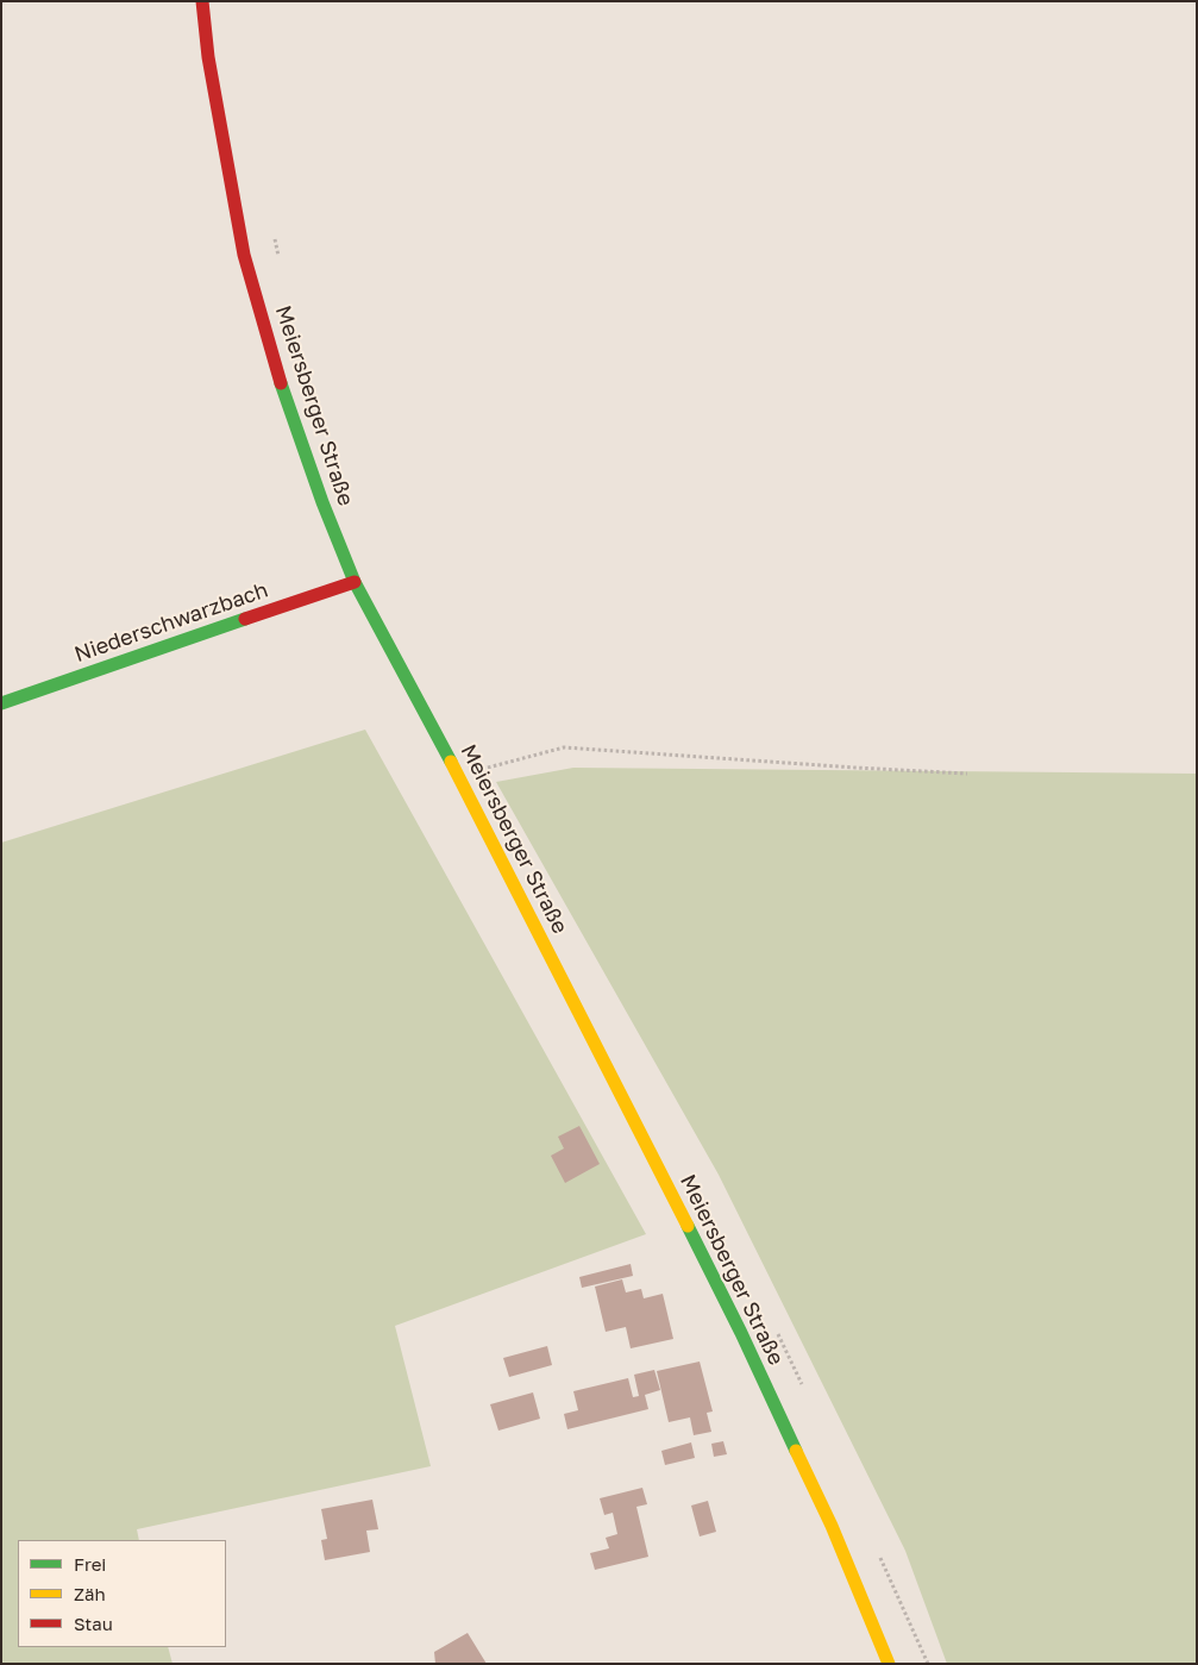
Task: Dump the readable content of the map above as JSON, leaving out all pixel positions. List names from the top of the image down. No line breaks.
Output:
{"streets":{"main road":["Meiersberger Straße","Niederschwarzbach"]},"crossings":[["Meiersberger Straße","Niederschwarzbach"]],"legend":["Frei","Zäh","Stau"]}
